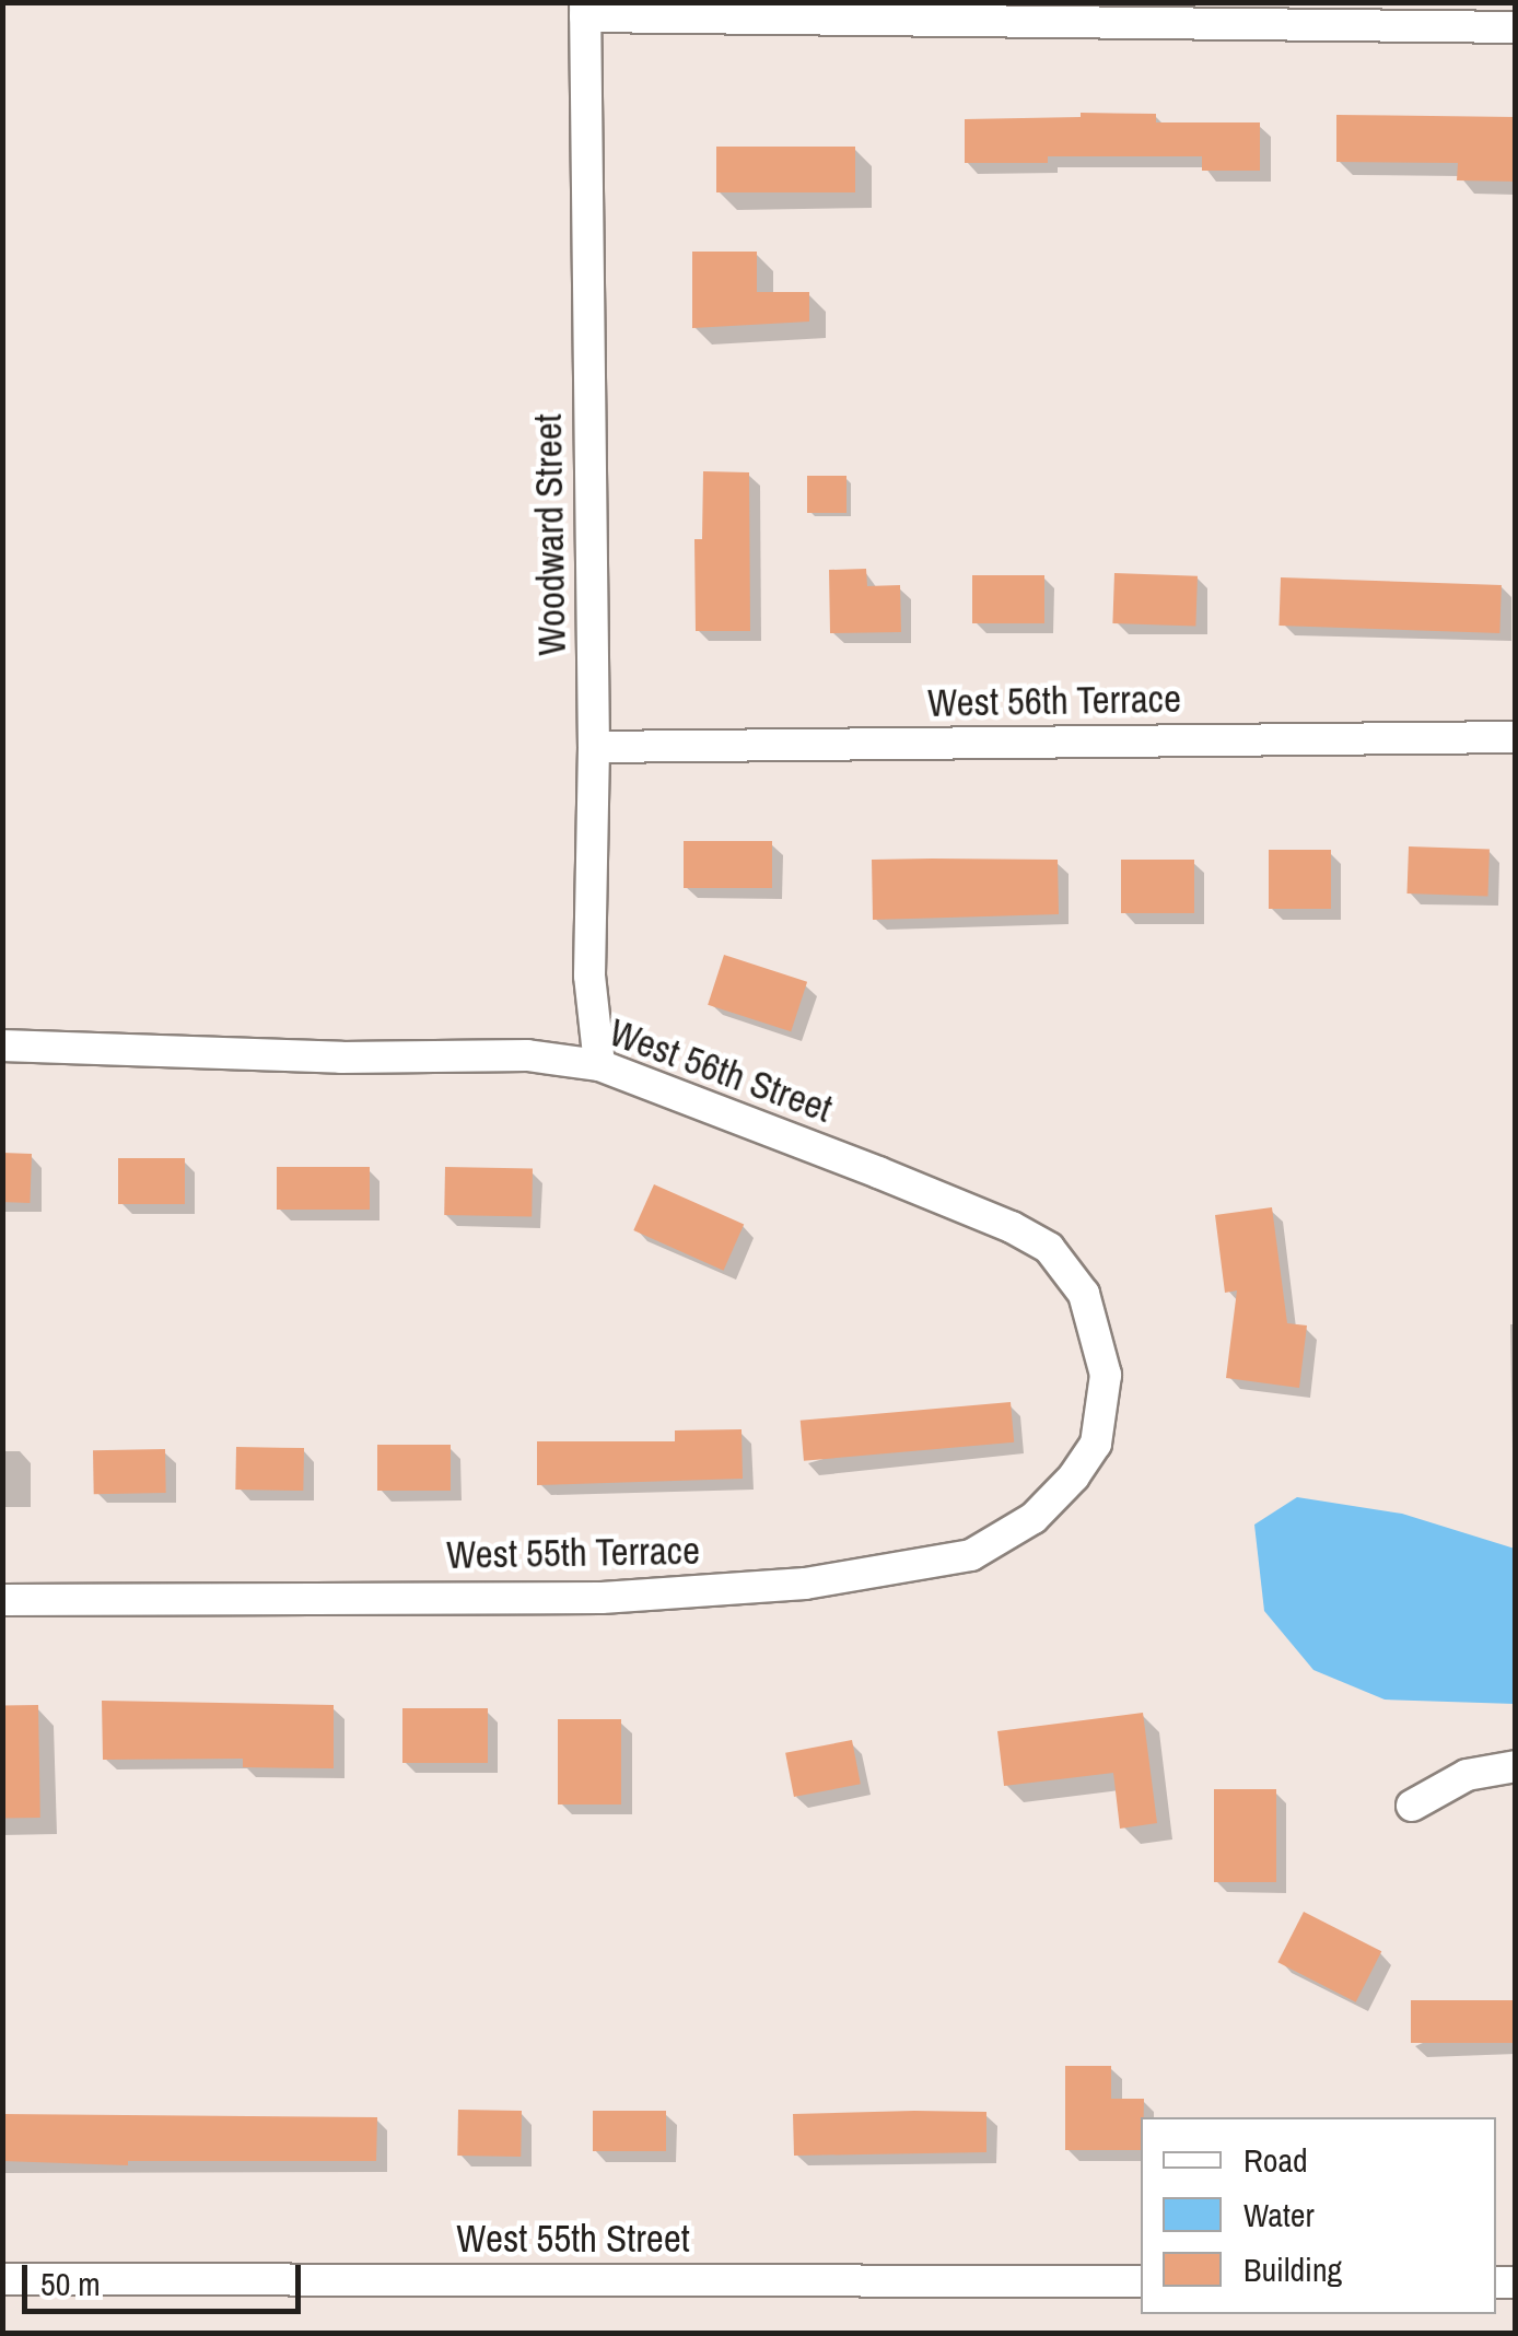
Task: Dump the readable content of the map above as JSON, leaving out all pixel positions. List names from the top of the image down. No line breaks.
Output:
{"streets":{"street":["Woodward Street","West 56th Terrace","West 56th Street","West 55th Terrace","West 55th Street"]},"crossings":[["Woodward Street","West 56th Terrace"],["Woodward Street","West 56th Street"],["West 56th Street","West 55th Terrace"]],"legend":["Road","Water","Building"],"scale_bar":"50 m"}
